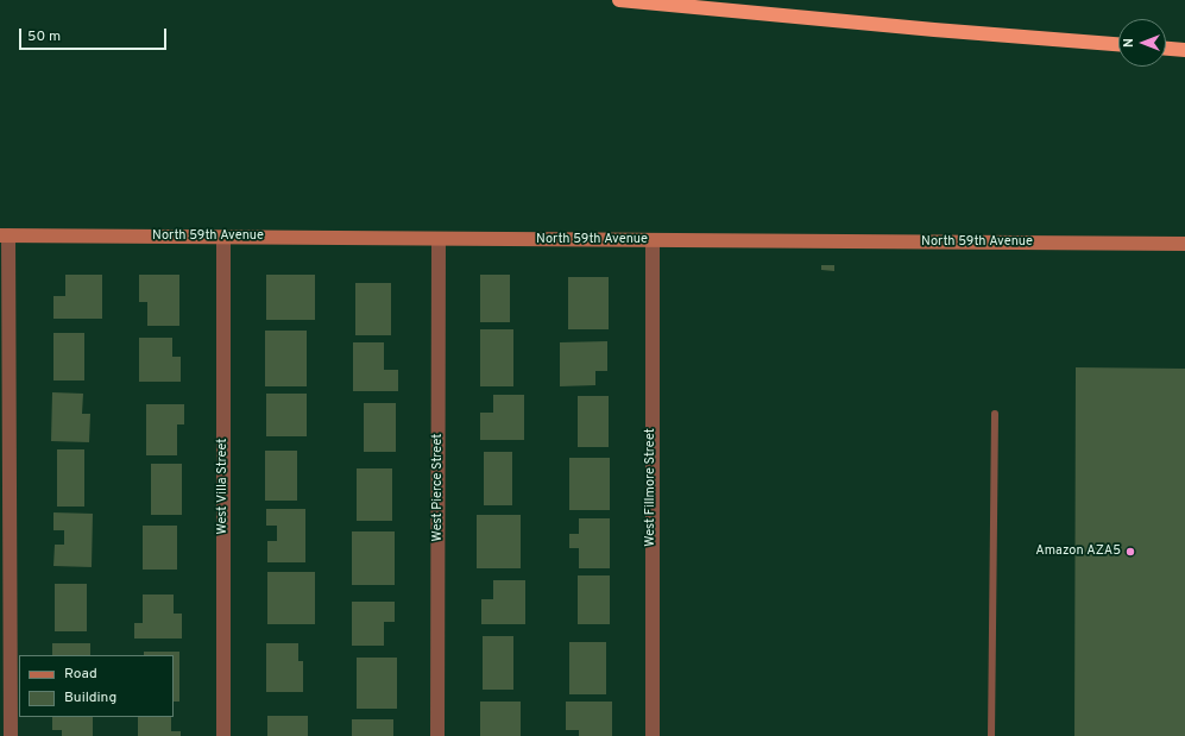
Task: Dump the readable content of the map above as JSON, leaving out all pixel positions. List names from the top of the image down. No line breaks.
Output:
{"streets":{"main road":["North 59th Avenue"],"street":["West Villa Street","West Pierce Street","West Fillmore Street"]},"crossings":[["North 59th Avenue","West Villa Street"],["North 59th Avenue","West Pierce Street"],["North 59th Avenue","West Fillmore Street"]],"places":["Amazon AZA5"],"legend":["Road","Building"],"scale_bar":"50 m","north":"left"}
